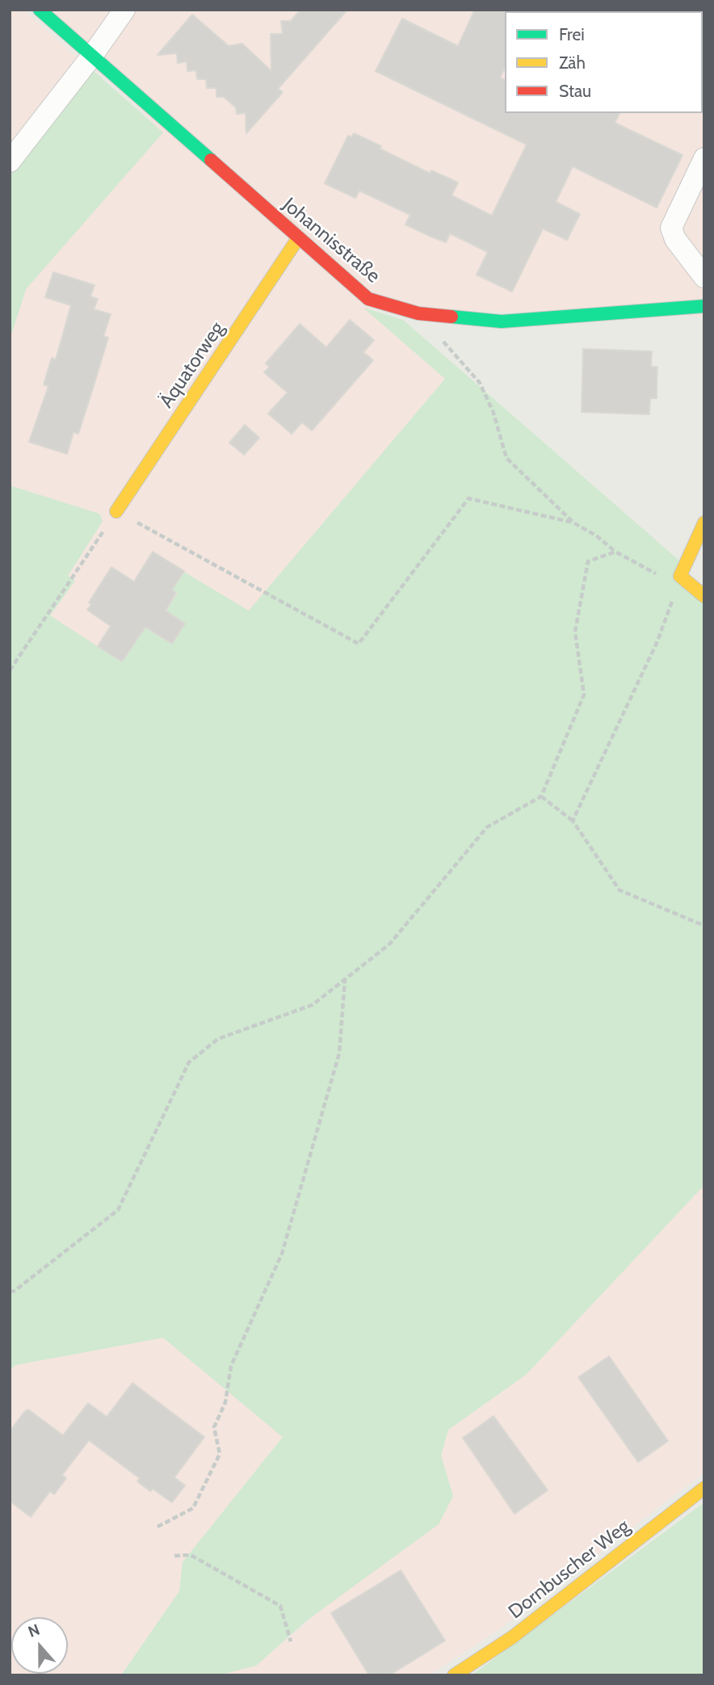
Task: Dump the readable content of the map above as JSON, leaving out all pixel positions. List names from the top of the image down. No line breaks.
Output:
{"streets":{"street":["Johannisstraße","Äquatorweg","Dornbuscher Weg"]},"crossings":[["Johannisstraße","Äquatorweg"]],"legend":["Frei","Zäh","Stau"],"north":"top"}
